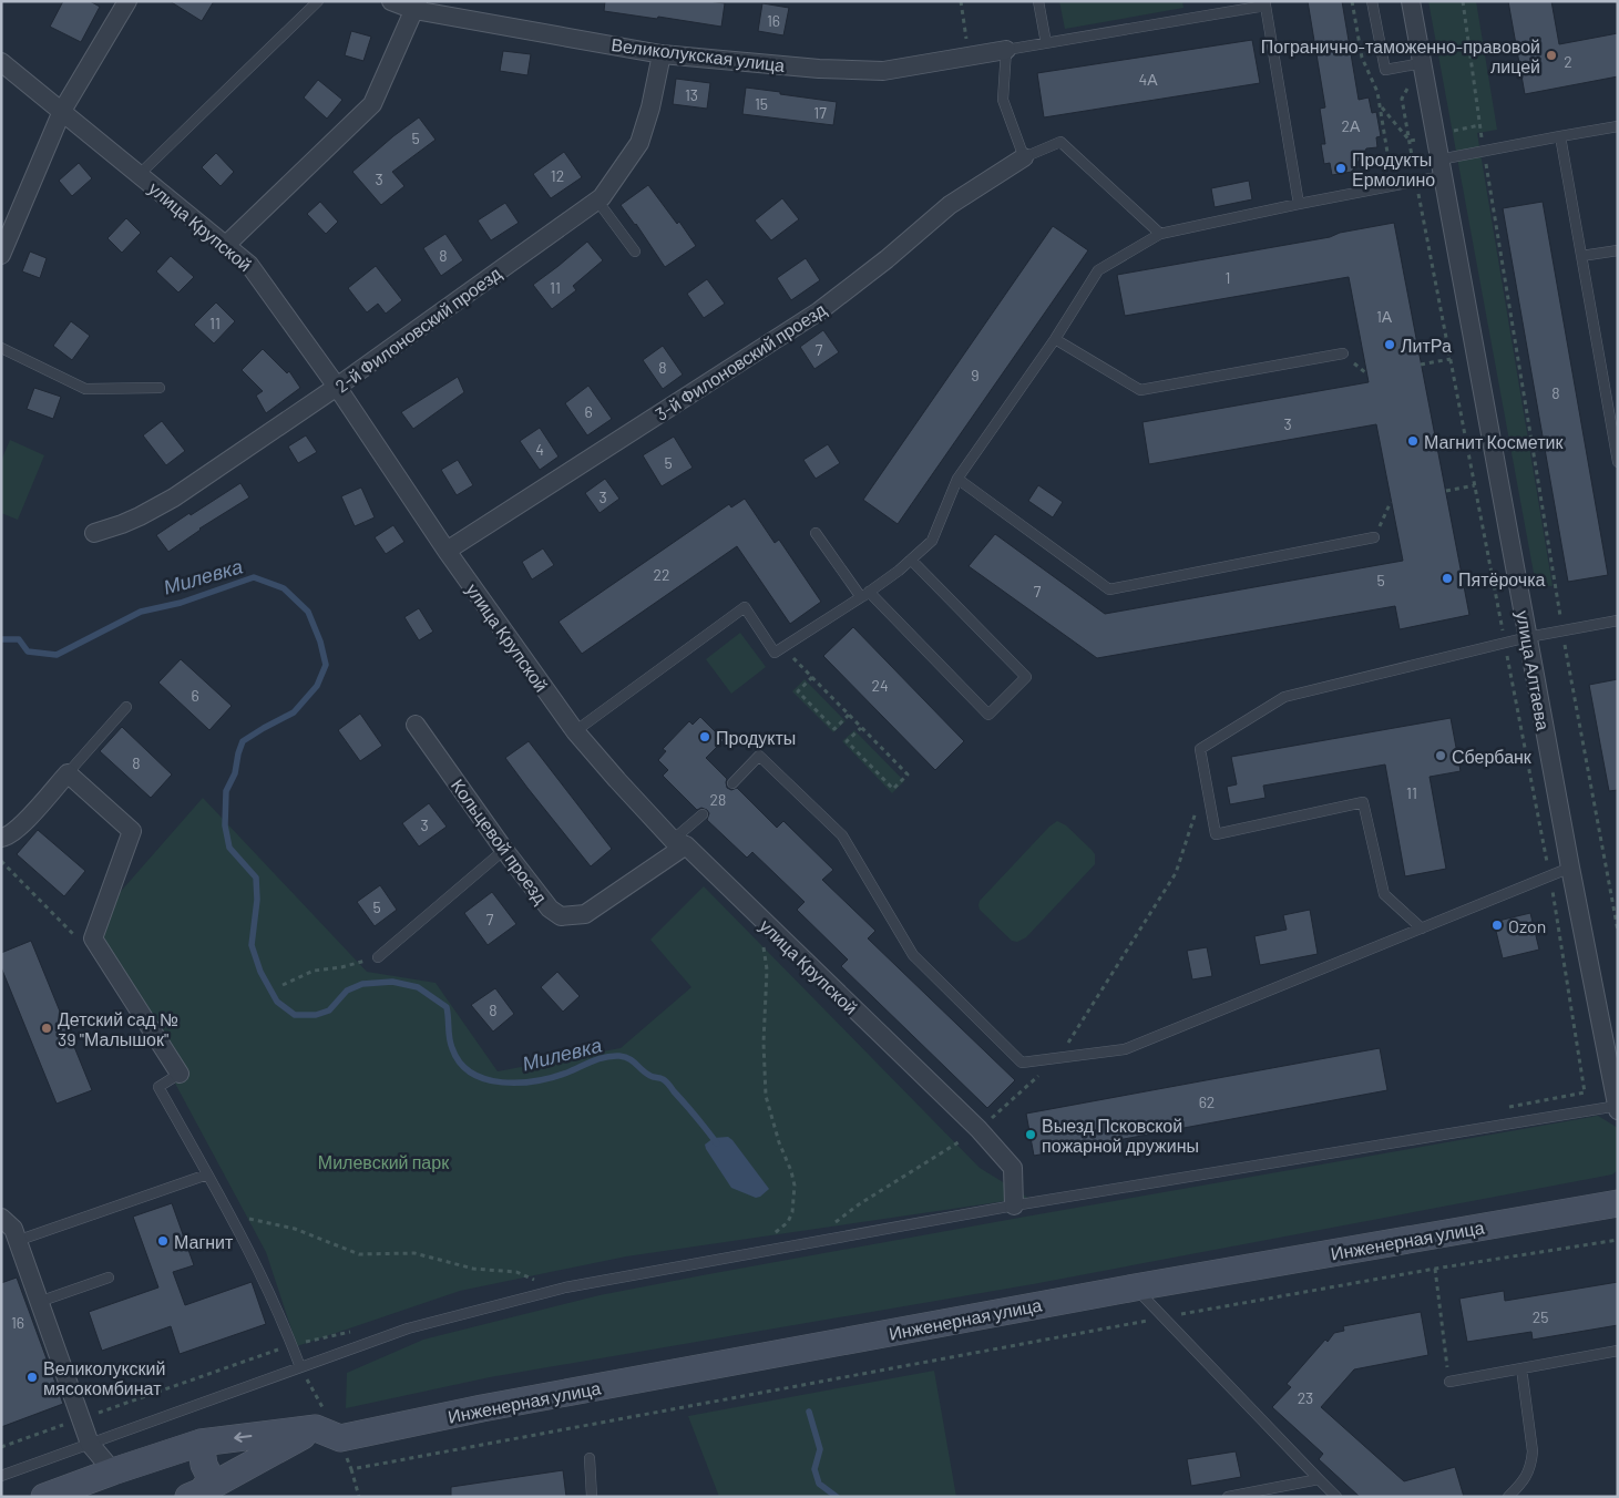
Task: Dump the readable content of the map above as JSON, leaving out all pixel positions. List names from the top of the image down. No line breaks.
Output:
{"streets":{"main road":["Инженерная улица"],"street":["Великолукская улица","улица Крупской","2-й Филоновский проезд","3-й Филоновский проезд","улица Алтаева","Кольцевой проезд"]},"crossings":[["Великолукская улица","2-й Филоновский проезд"],["улица Крупской","2-й Филоновский проезд"],["улица Крупской","3-й Филоновский проезд"],["улица Крупской","Кольцевой проезд"]],"water":["Милевка"],"parks":["Милевский парк"],"places":["Погранично-таможенно-правовой лицей","Продукты Ермолино","ЛитРа","Магнит Косметик","Пятёрочка","Продукты","Сбербанк","Ozon","Детский сад № 39 \"Малышок\"","Выезд Псковской пожарной дружины","Магнит","Великолукский мясокомбинат"],"house_numbers":["16","2","4А","13","15","17","2А","5","12","3","8","1","11","1А","11","7","8","9","8","6","3","4","5","3","22","5","7","24","6","8","11","28","3","5","7","8","62","25","16","23"]}
